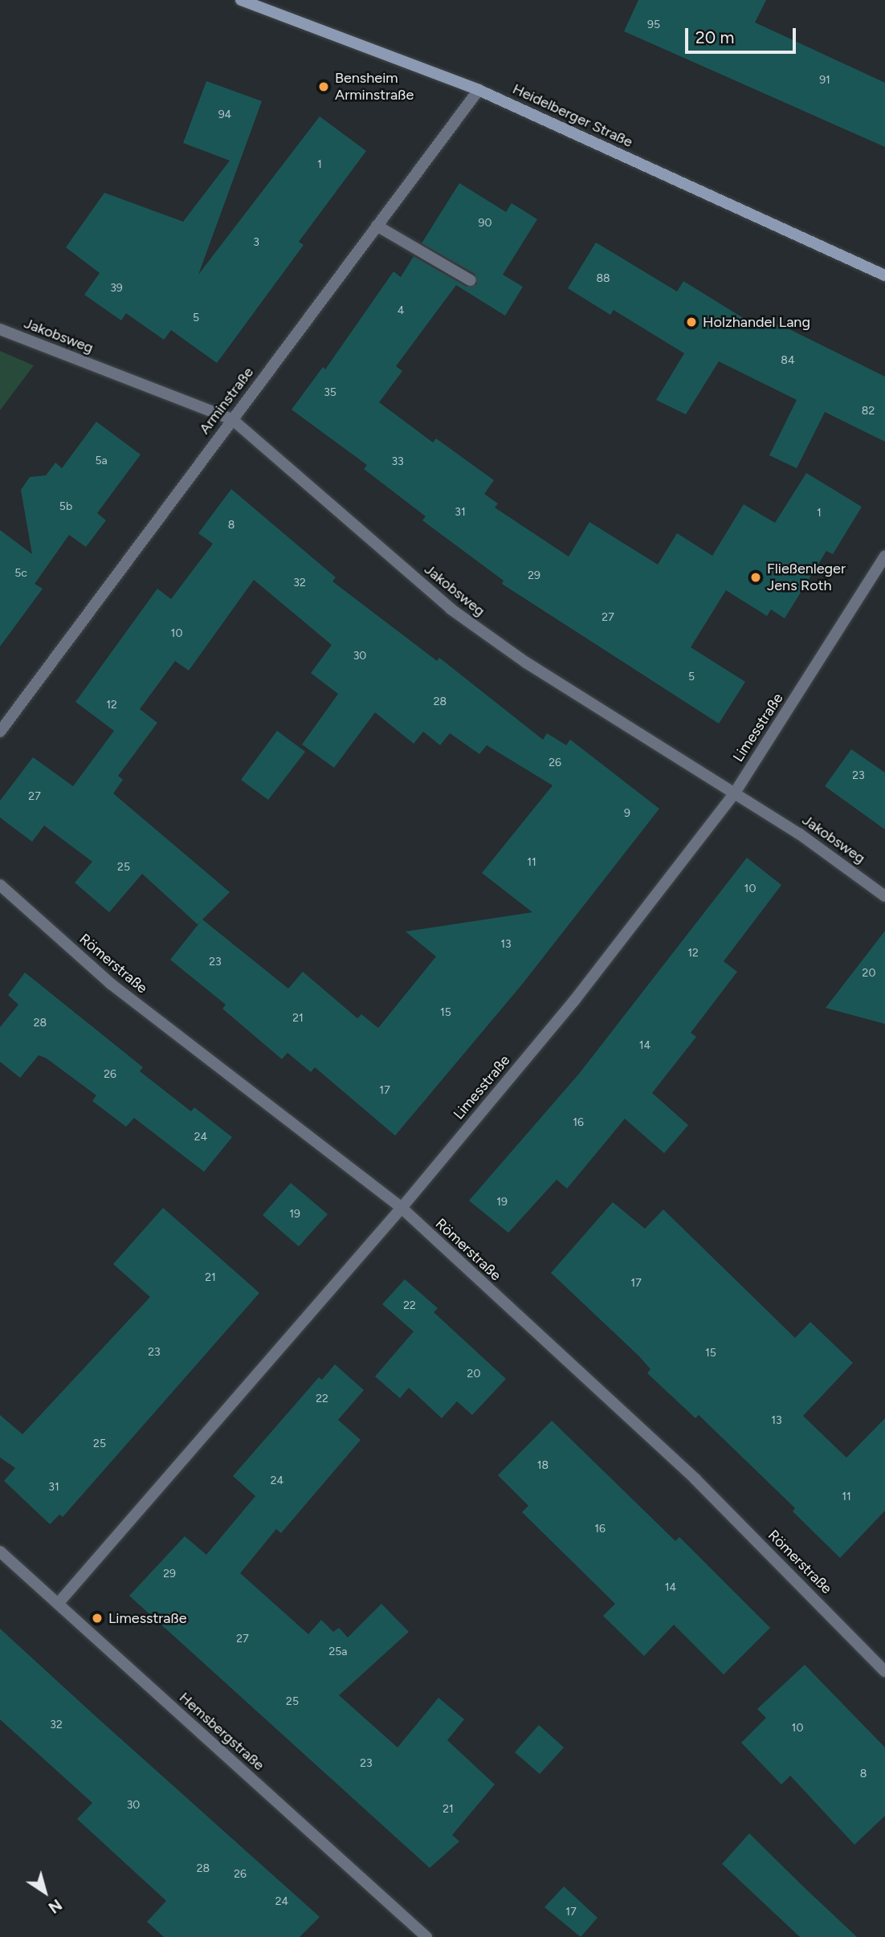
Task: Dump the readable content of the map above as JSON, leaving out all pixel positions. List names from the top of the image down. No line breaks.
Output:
{"streets":{"street":["Heidelberger Straße","Jakobsweg","Arminstraße","Limesstraße","Römerstraße","Hemsbergstraße"]},"crossings":[["Heidelberger Straße","Arminstraße"],["Jakobsweg","Arminstraße"],["Jakobsweg","Limesstraße"],["Limesstraße","Römerstraße"],["Limesstraße","Hemsbergstraße"]],"places":["Bensheim Arminstraße","Holzhandel Lang","Fließenleger Jens Roth","Limesstraße"],"house_numbers":["95","91","94","1","90","3","88","39","4","5","84","35","82","5a","33","5b","31","1","8","5c","29","32","27","10","30","5","28","12","26","23","27","9","11","25","10","13","12","23","20","15","21","28","14","26","17","16","24","19","19","21","17","22","23","15","20","22","13","25","18","24","31","11","16","29","14","27","25a","25","32","10","23","8","30","21","28","26","24","17"],"scale_bar":"20 m","north":"bottom right"}
